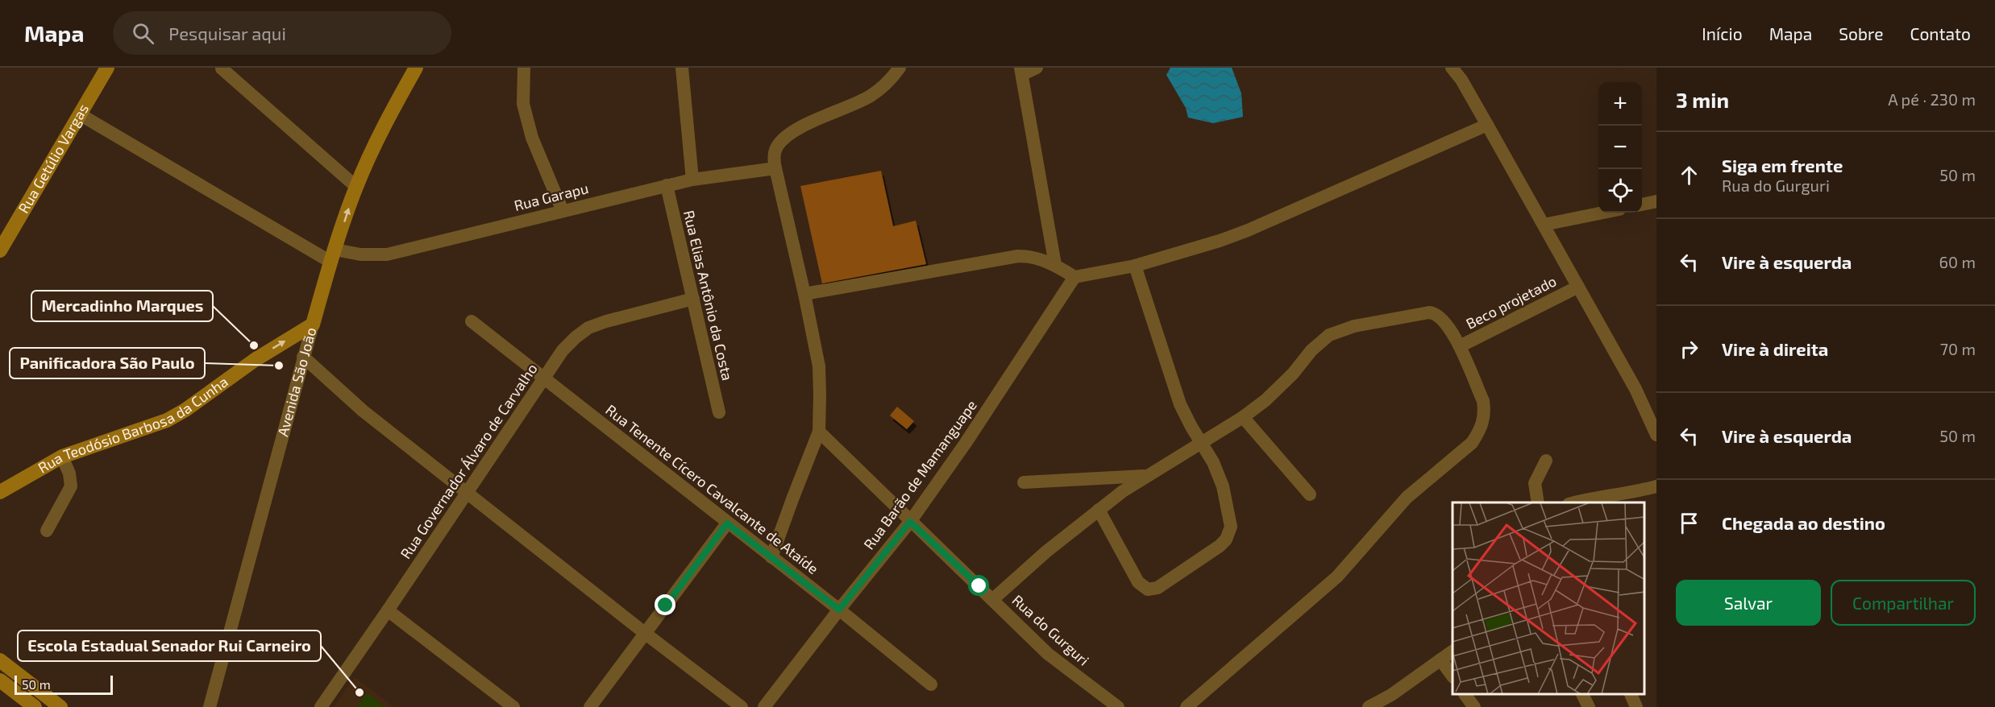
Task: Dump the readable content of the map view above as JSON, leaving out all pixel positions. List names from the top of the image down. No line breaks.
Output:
{"streets":{"main road":["Rua Getúlio Vargas","Avenida São João","Rua Teodósio Barbosa da Cunha"],"street":["Rua Garapu","Rua Elias Antônio da Costa","Beco projetado","Rua Governador Álvaro de Carvalho","Rua Barão de Mamanguape","Rua Tenente Cícero Cavalcante de Ataíde","Rua do Gurguri"]},"crossings":[["Rua Getúlio Vargas","Rua Garapu"],["Rua Garapu","Rua Elias Antônio da Costa"],["Rua Garapu","Avenida São João"],["Rua Elias Antônio da Costa","Rua Governador Álvaro de Carvalho"],["Avenida São João","Rua Teodósio Barbosa da Cunha"],["Rua Governador Álvaro de Carvalho","Rua Tenente Cícero Cavalcante de Ataíde"],["Rua Barão de Mamanguape","Rua Tenente Cícero Cavalcante de Ataíde"],["Rua Barão de Mamanguape","Rua do Gurguri"]],"one_way":["Rua Teodósio Barbosa da Cunha"],"places":["Mercadinho Marques","Panificadora São Paulo","Escola Estadual Senador Rui Carneiro"],"scale_bar":"50 m","page":{"header":"Mapa","search":"Pesquisar aqui","nav":["Início","Mapa","Sobre","Contato"],"heading":["3 min","A pé · 230 m"],"map_buttons":["+","−"],"list":[["Siga em frente","Rua do Gurguri","50 m"],["Vire à esquerda","60 m"],["Vire à direita","70 m"],["Vire à esquerda","50 m"],"Chegada ao destino"],"buttons":["Salvar","Compartilhar"],"scale":"50 m"}}
